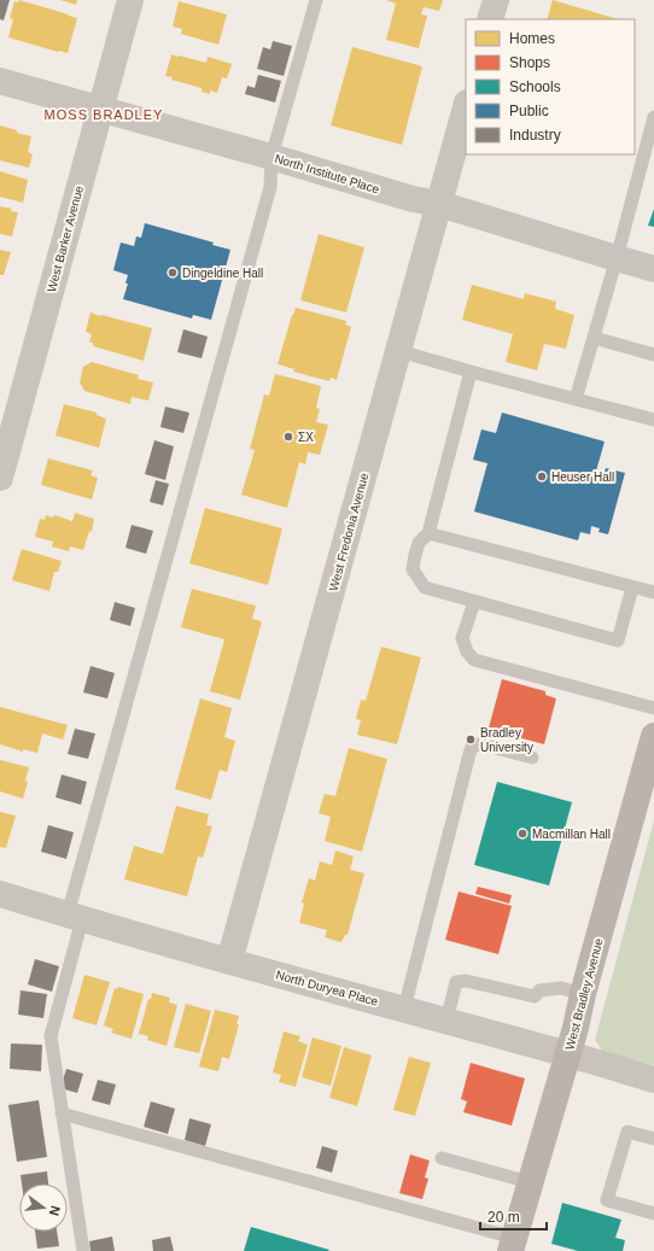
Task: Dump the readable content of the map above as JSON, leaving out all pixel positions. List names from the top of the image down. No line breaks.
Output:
{"streets":{"street":["North Institute Place","West Barker Avenue","West Fredonia Avenue","North Duryea Place","West Bradley Avenue"]},"crossings":[["North Institute Place","West Barker Avenue"],["North Institute Place","West Fredonia Avenue"],["West Fredonia Avenue","North Duryea Place"],["North Duryea Place","West Bradley Avenue"]],"districts":["MOSS BRADLEY"],"places":["Dingeldine Hall","ΣΧ","Heuser Hall","Bradley University","Macmillan Hall"],"legend":["Homes","Shops","Schools","Public","Industry"],"scale_bar":"20 m","north":"right"}
